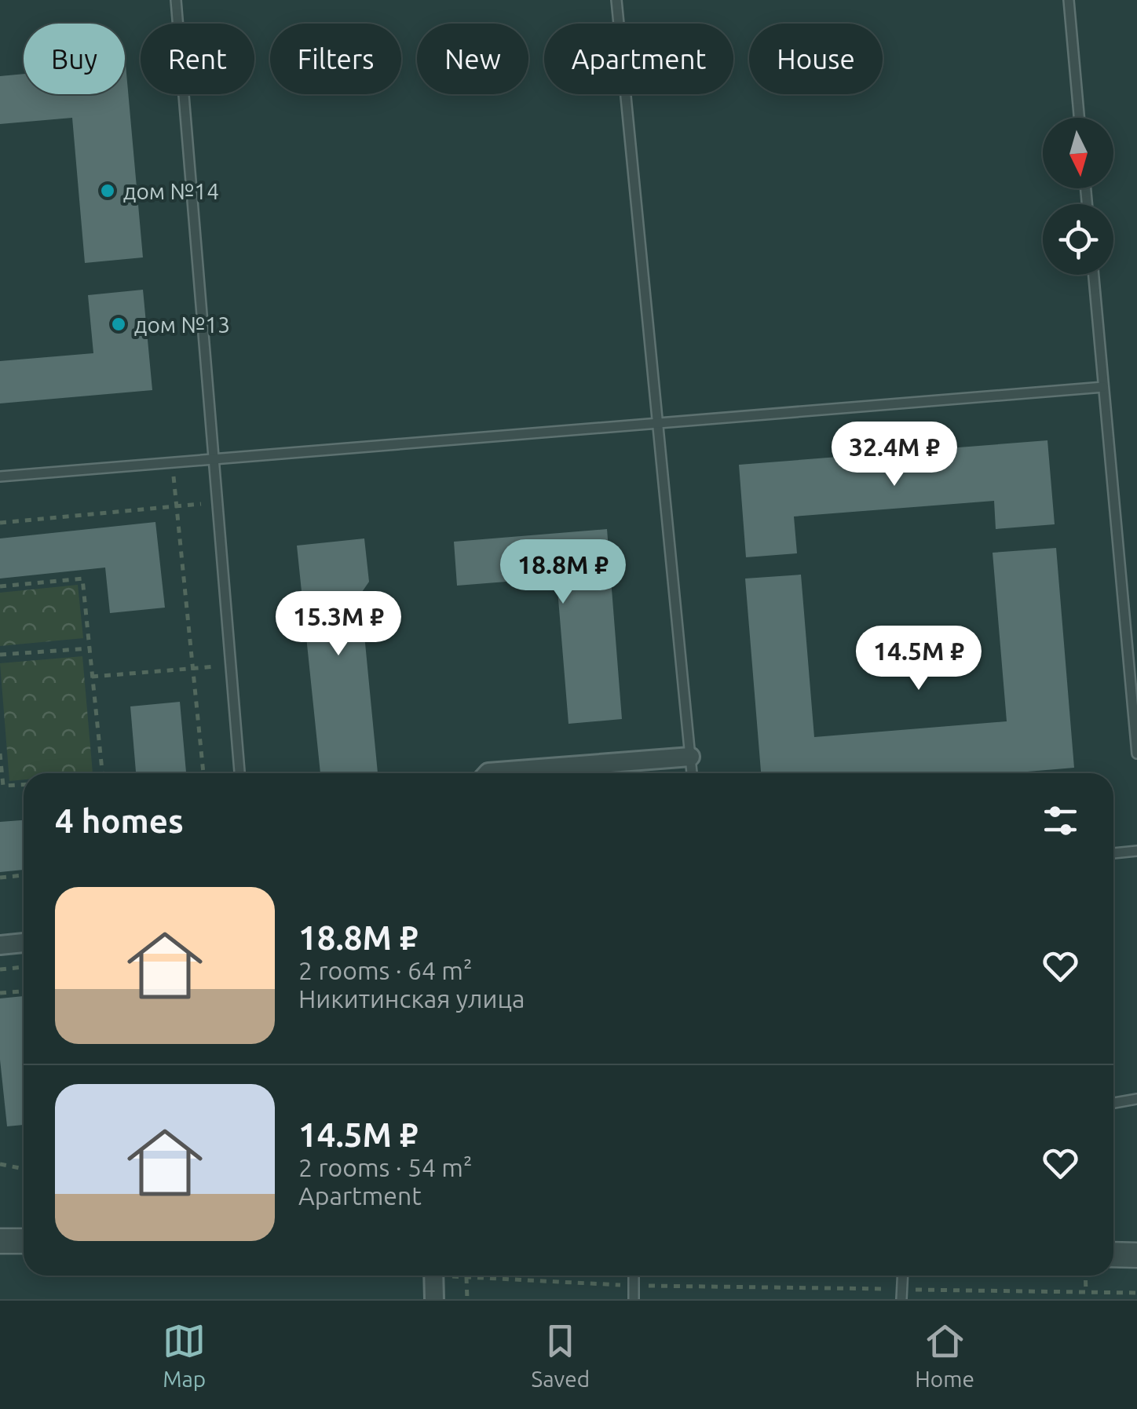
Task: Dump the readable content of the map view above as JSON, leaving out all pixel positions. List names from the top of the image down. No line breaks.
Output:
{"places":["дом №14","дом №13"],"north":"bottom","page":{"chip":["Buy","Rent","Filters","New","Apartment","House"],"price":["32.4M ₽","18.8M ₽","15.3M ₽","14.5M ₽"],"heading":"4 homes","list":[{"name":"18.8M ₽","note":"2 rooms · 64 m² · Никитинская улица"},{"name":"14.5M ₽","note":"2 rooms · 54 m² · Apartment"}],"tabs":["Map","Saved","Home"]}}
